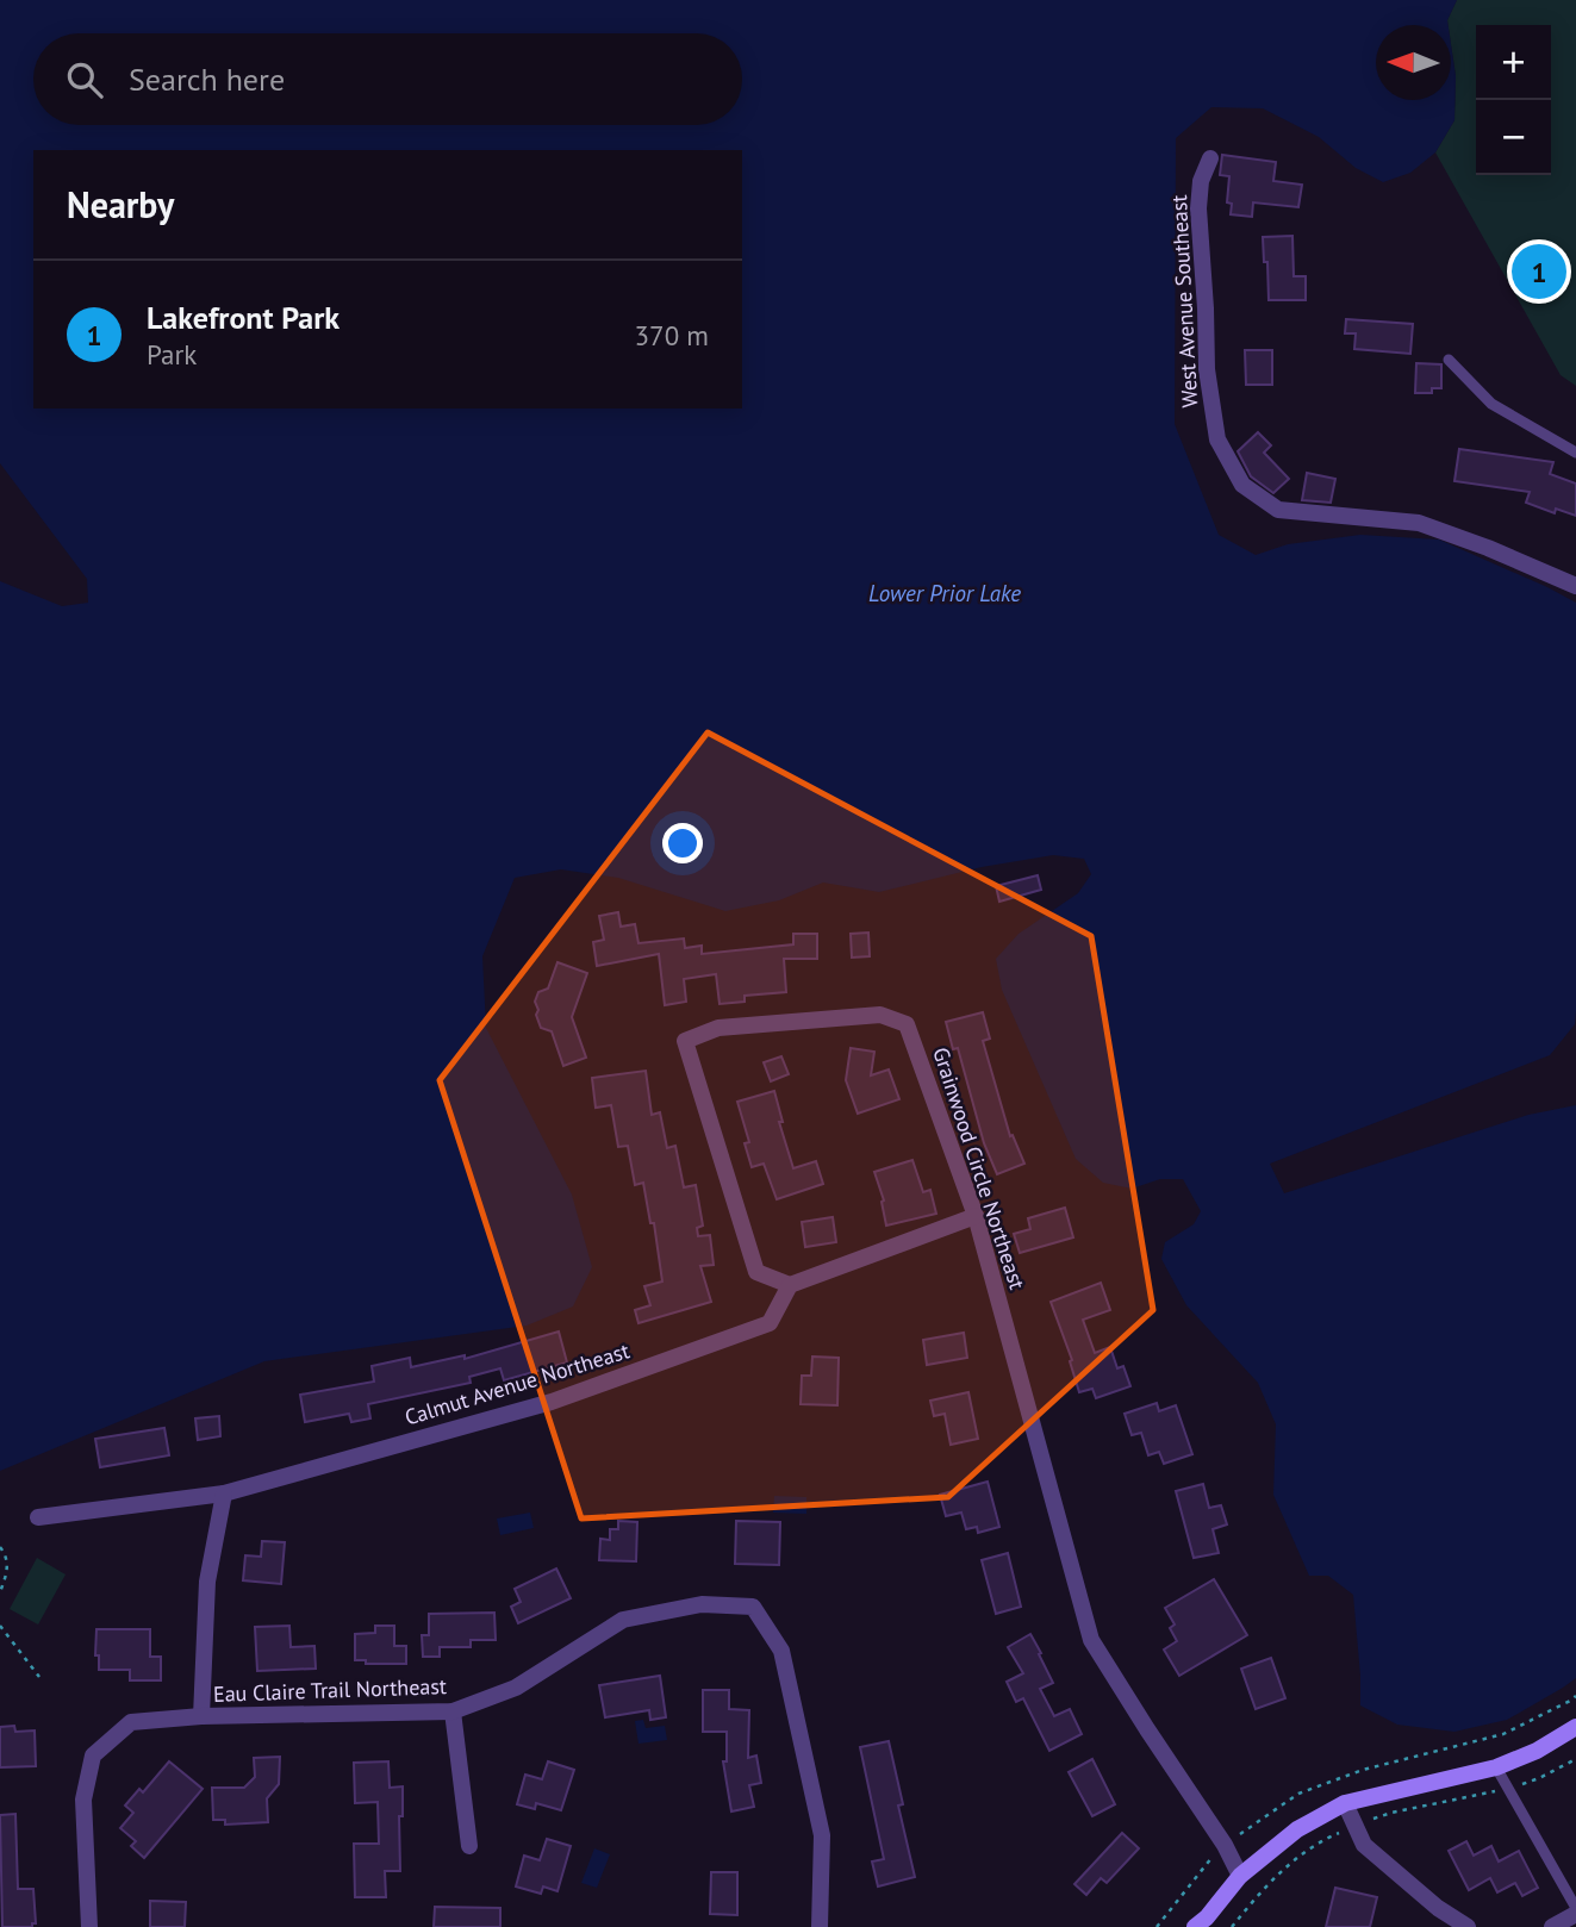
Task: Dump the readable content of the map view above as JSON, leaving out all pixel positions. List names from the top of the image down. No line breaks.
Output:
{"streets":{"street":["West Avenue Southeast","Grainwood Circle Northeast","Calmut Avenue Northeast","Eau Claire Trail Northeast"]},"crossings":[["Grainwood Circle Northeast","Calmut Avenue Northeast"]],"water":["Lower Prior Lake"],"north":"left","page":{"map_buttons":["+","−"],"search":"Search here","heading":"Nearby","pins":"1","list":[{"mark":"1","name":"Lakefront Park","note":"Park","value":"370 m"}]}}
